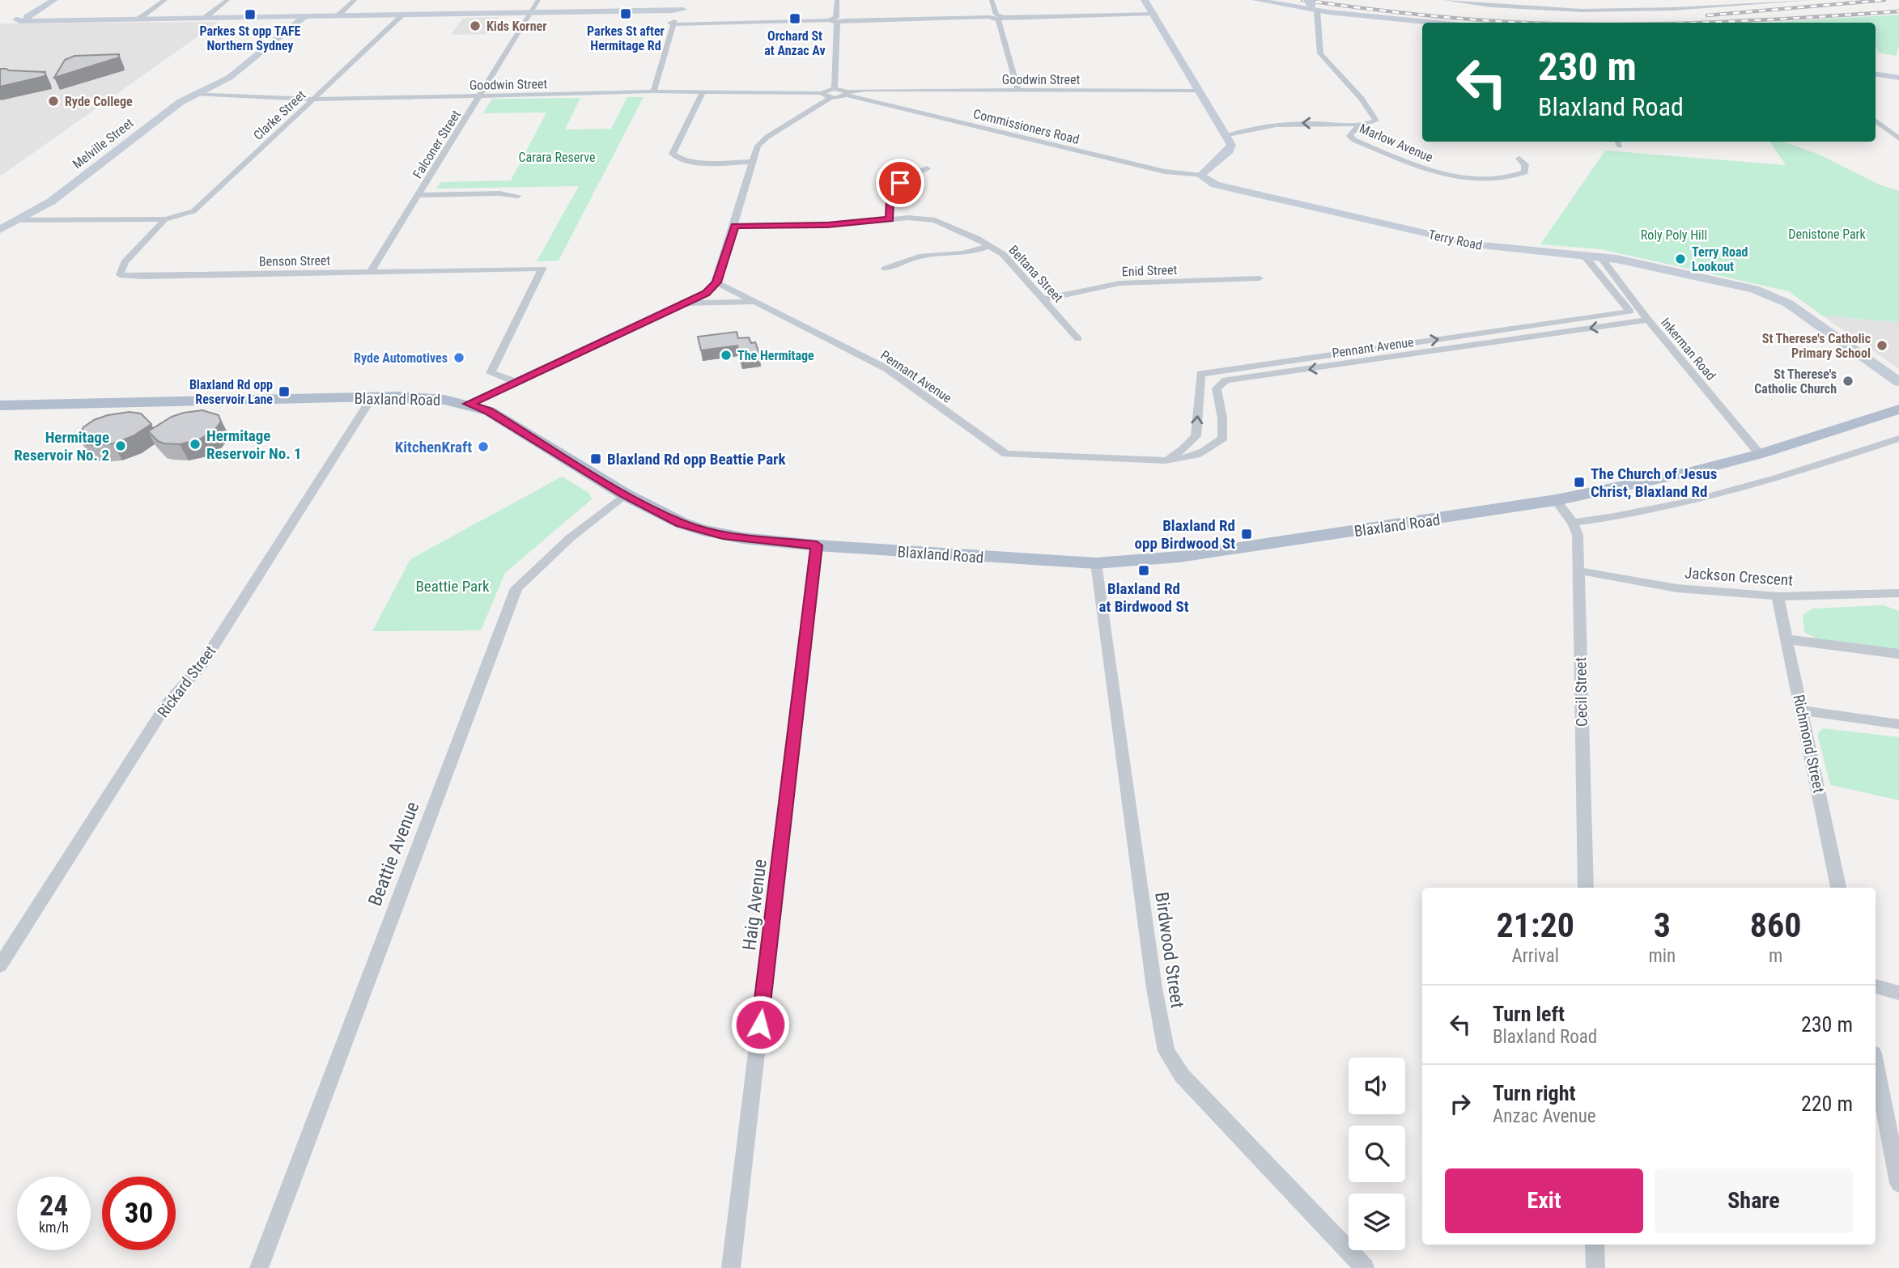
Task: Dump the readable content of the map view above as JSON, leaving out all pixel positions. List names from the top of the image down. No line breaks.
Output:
{"streets":{"main road":["Blaxland Road"],"street":["Goodwin Street","Clarke Street","Commissioners Road","Marlow Avenue","Melville Street","Falconer Street","Terry Road","Benson Street","Enid Street","Beltana Street","Pennant Avenue","Inkerman Road","Jackson Crescent","Rickard Street","Cecil Street","Richmond Street","Beattie Avenue","Haig Avenue","Birdwood Street"]},"crossings":[["Goodwin Street","Clarke Street"],["Goodwin Street","Commissioners Road"],["Goodwin Street","Melville Street"],["Goodwin Street","Falconer Street"],["Clarke Street","Melville Street"],["Clarke Street","Benson Street"],["Commissioners Road","Terry Road"],["Falconer Street","Benson Street"],["Terry Road","Pennant Avenue"],["Terry Road","Inkerman Road"],["Enid Street","Beltana Street"],["Pennant Avenue","Inkerman Road"],["Inkerman Road","Blaxland Road"],["Blaxland Road","Rickard Street"],["Blaxland Road","Cecil Street"],["Blaxland Road","Beattie Avenue"],["Blaxland Road","Haig Avenue"],["Blaxland Road","Birdwood Street"],["Jackson Crescent","Cecil Street"],["Jackson Crescent","Richmond Street"]],"parks":["Carara Reserve","Denistone Park","Roly Poly Hill","Beattie Park"],"places":{"transit":["Parkes St after Hermitage Rd","Parkes St opp TAFE Northern Sydney","Orchard St at Anzac Av","Blaxland Rd opp Reservoir Lane","Blaxland Rd opp Beattie Park","The Church of Jesus Christ, Blaxland Rd","Blaxland Rd opp Birdwood St","Blaxland Rd at Birdwood St"],"other":["Kids Korner","Ryde College","Terry Road Lookout","St Therese's Catholic Primary School","The Hermitage","Ryde Automotives","St Therese's Catholic Church","Hermitage Reservoir No. 1","Hermitage Reservoir No. 2","KitchenKraft"]},"page":{"turn":["230 m","Blaxland Road"],"eta":["21:20","Arrival","3","min","860","m"],"list":[{"name":"Turn left","note":"Blaxland Road","value":"230 m"},{"name":"Turn right","note":"Anzac Avenue","value":"220 m"}],"buttons":["Exit","Share"],"speed":"24 km/h","limit":"30"}}
